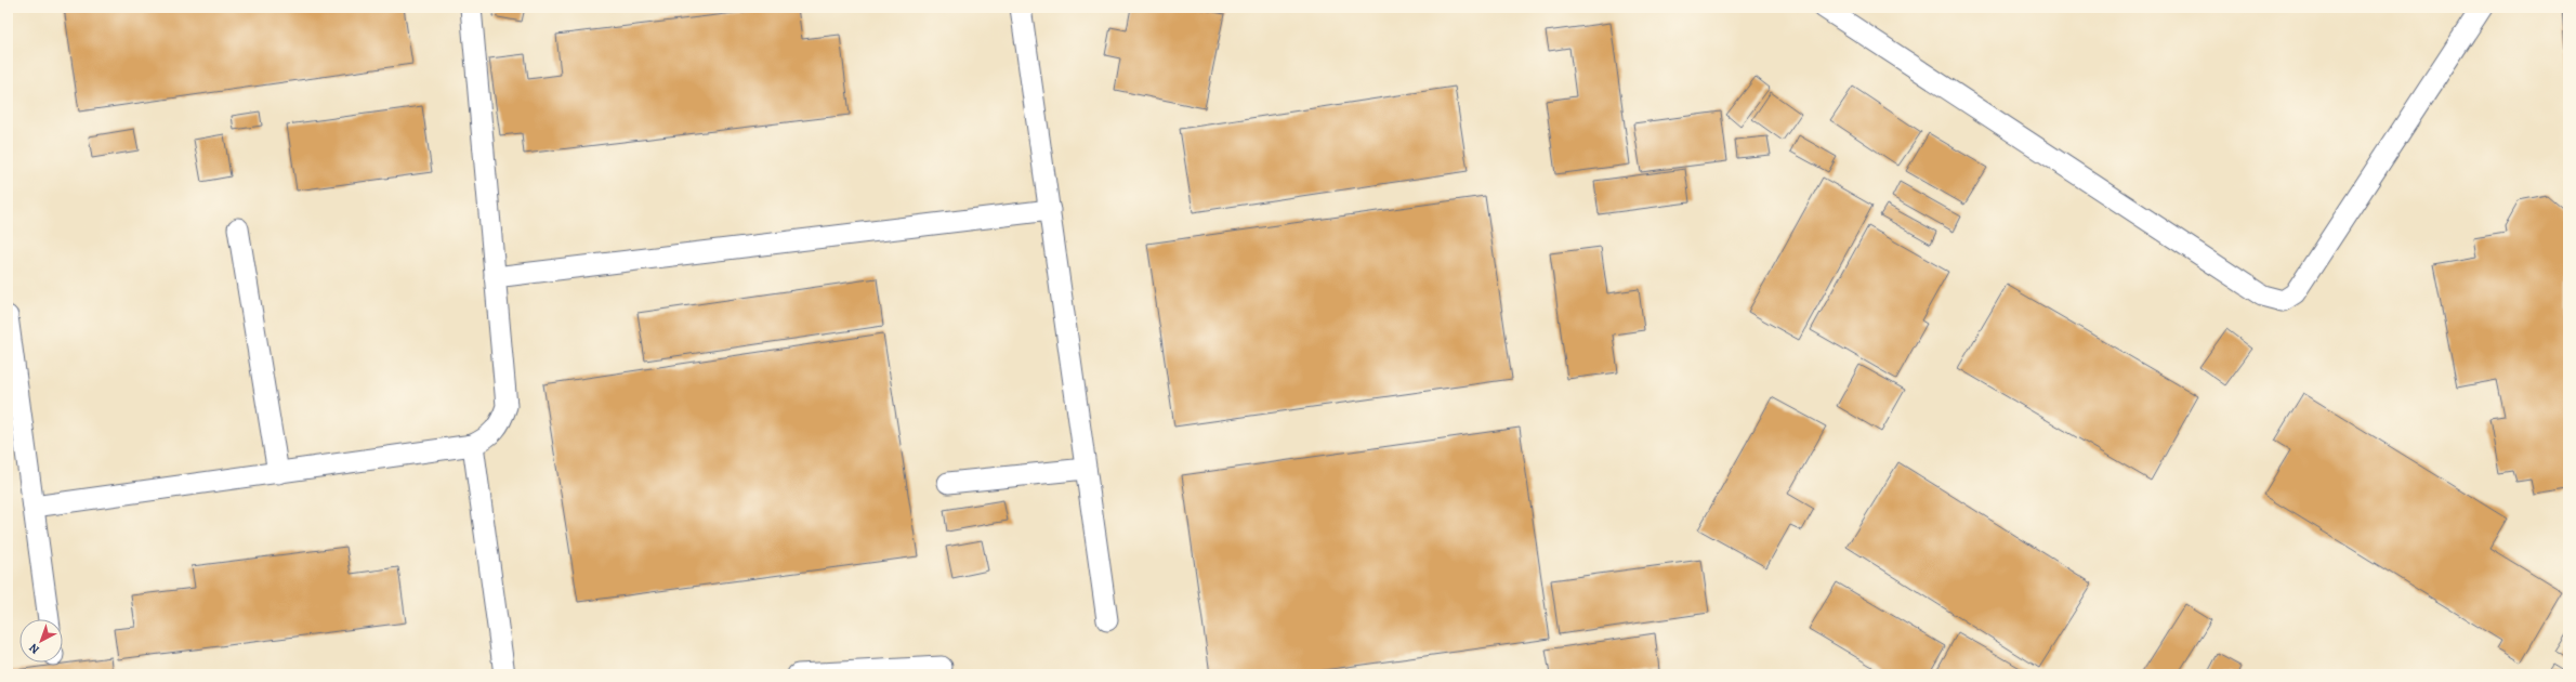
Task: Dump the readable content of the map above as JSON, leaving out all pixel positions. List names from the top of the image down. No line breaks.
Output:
{"north":"bottom left"}
